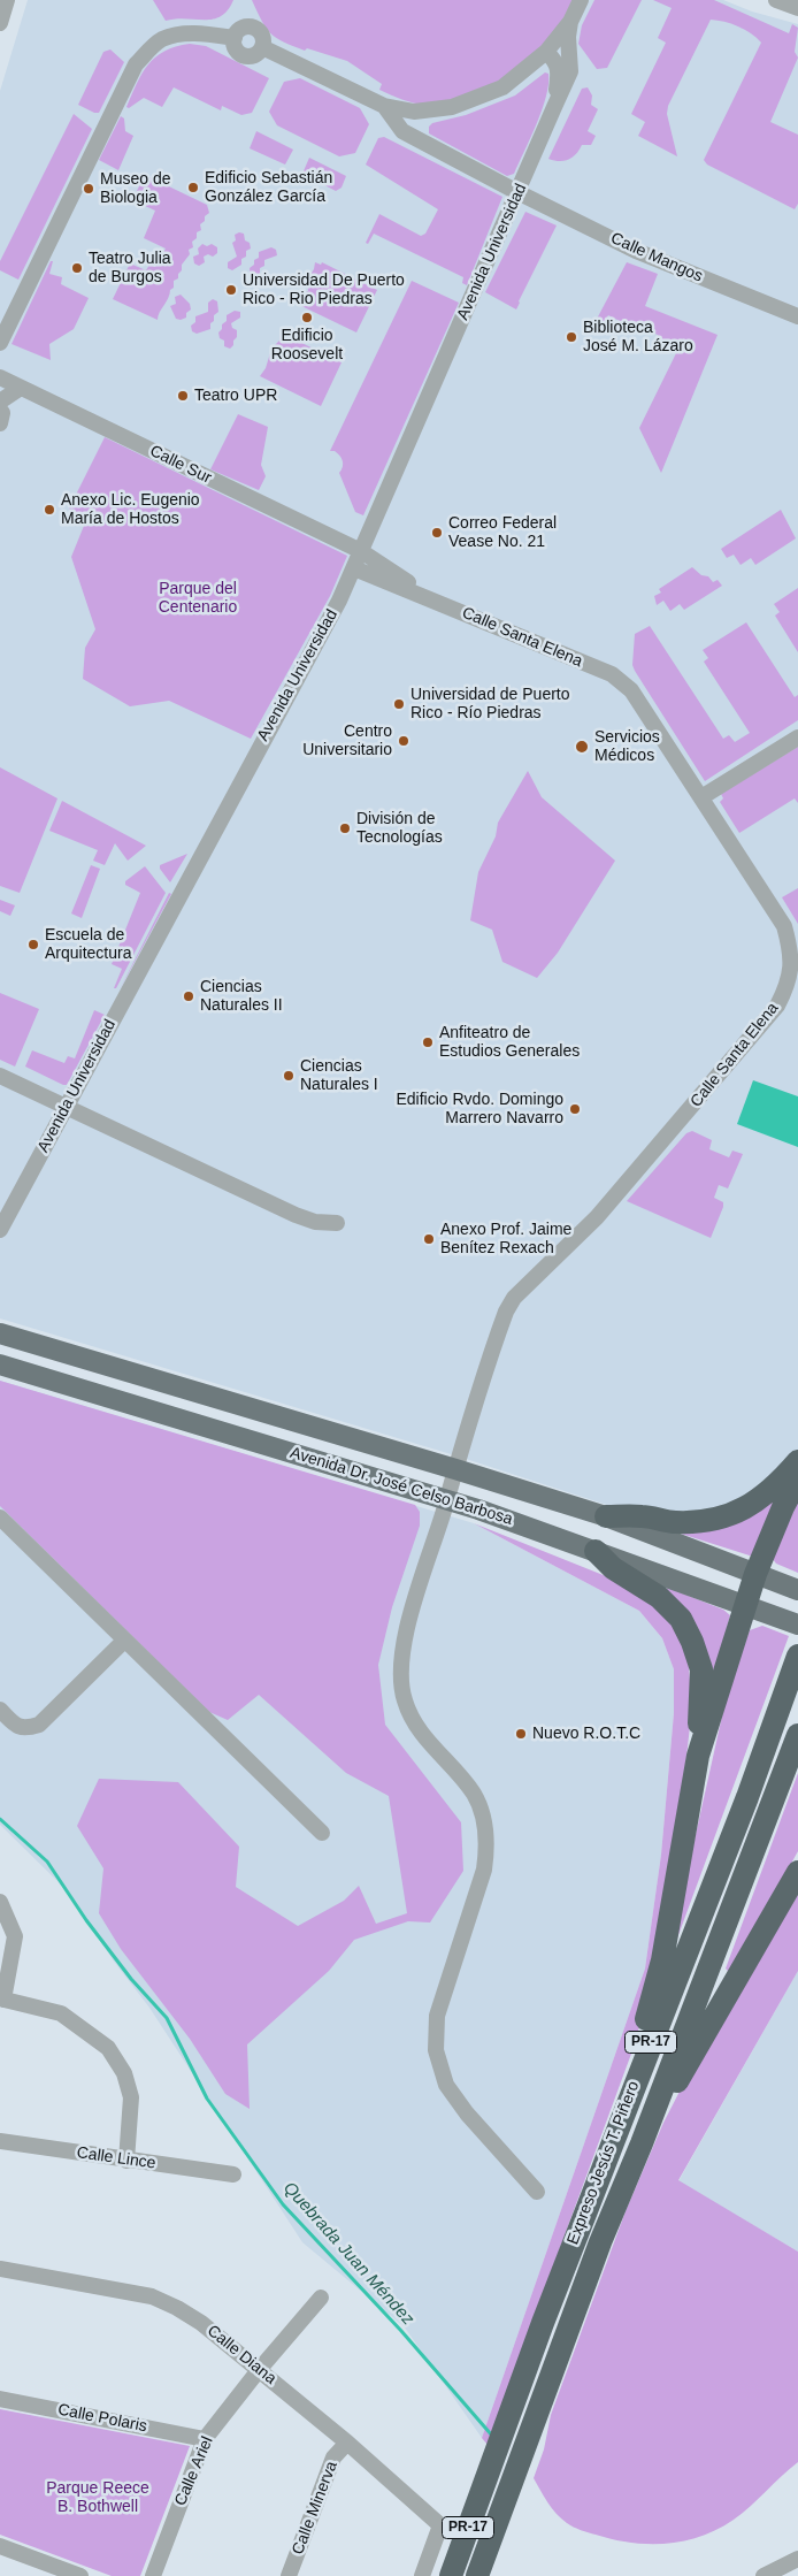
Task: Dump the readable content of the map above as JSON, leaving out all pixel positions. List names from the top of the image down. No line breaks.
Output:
{"streets":{"highway":["PR-17","Expreso Jesús T. Piñero"],"main road":["Avenida Dr. José Celso Barbosa"],"street":["Avenida Universidad","Calle Mangos","Calle Sur","Calle Santa Elena","Calle Lince","Calle Diana","Calle Polaris","Calle Ariel","Calle Minerva"]},"crossings":[["Avenida Universidad","Calle Mangos"],["Avenida Universidad","Calle Sur"],["Avenida Universidad","Calle Santa Elena"],["Calle Sur","Calle Santa Elena"],["Calle Santa Elena","Avenida Dr. José Celso Barbosa"],["Calle Diana","Calle Ariel"],["Calle Diana","Calle Minerva"],["Calle Polaris","Calle Ariel"]],"water":["Quebrada Juan Méndez"],"parks":["Parque del Centenario","Parque Reece B. Bothwell"],"places":["Edificio Sebastián González García","Museo de Biologia","Teatro Julia de Burgos","Universidad De Puerto Rico - Rio Piedras","Edificio Roosevelt","Biblioteca José M. Lázaro","Teatro UPR","Anexo Lic. Eugenio María de Hostos","Correo Federal Vease No. 21","Universidad de Puerto Rico - Río Piedras","Centro Universitario","Servicios Médicos","División de Tecnologías","Escuela de Arquitectura","Ciencias Naturales II","Anfiteatro de Estudios Generales","Ciencias Naturales I","Edificio Rvdo. Domingo Marrero Navarro","Anexo Prof. Jaime Benítez Rexach","Nuevo R.O.T.C"]}
